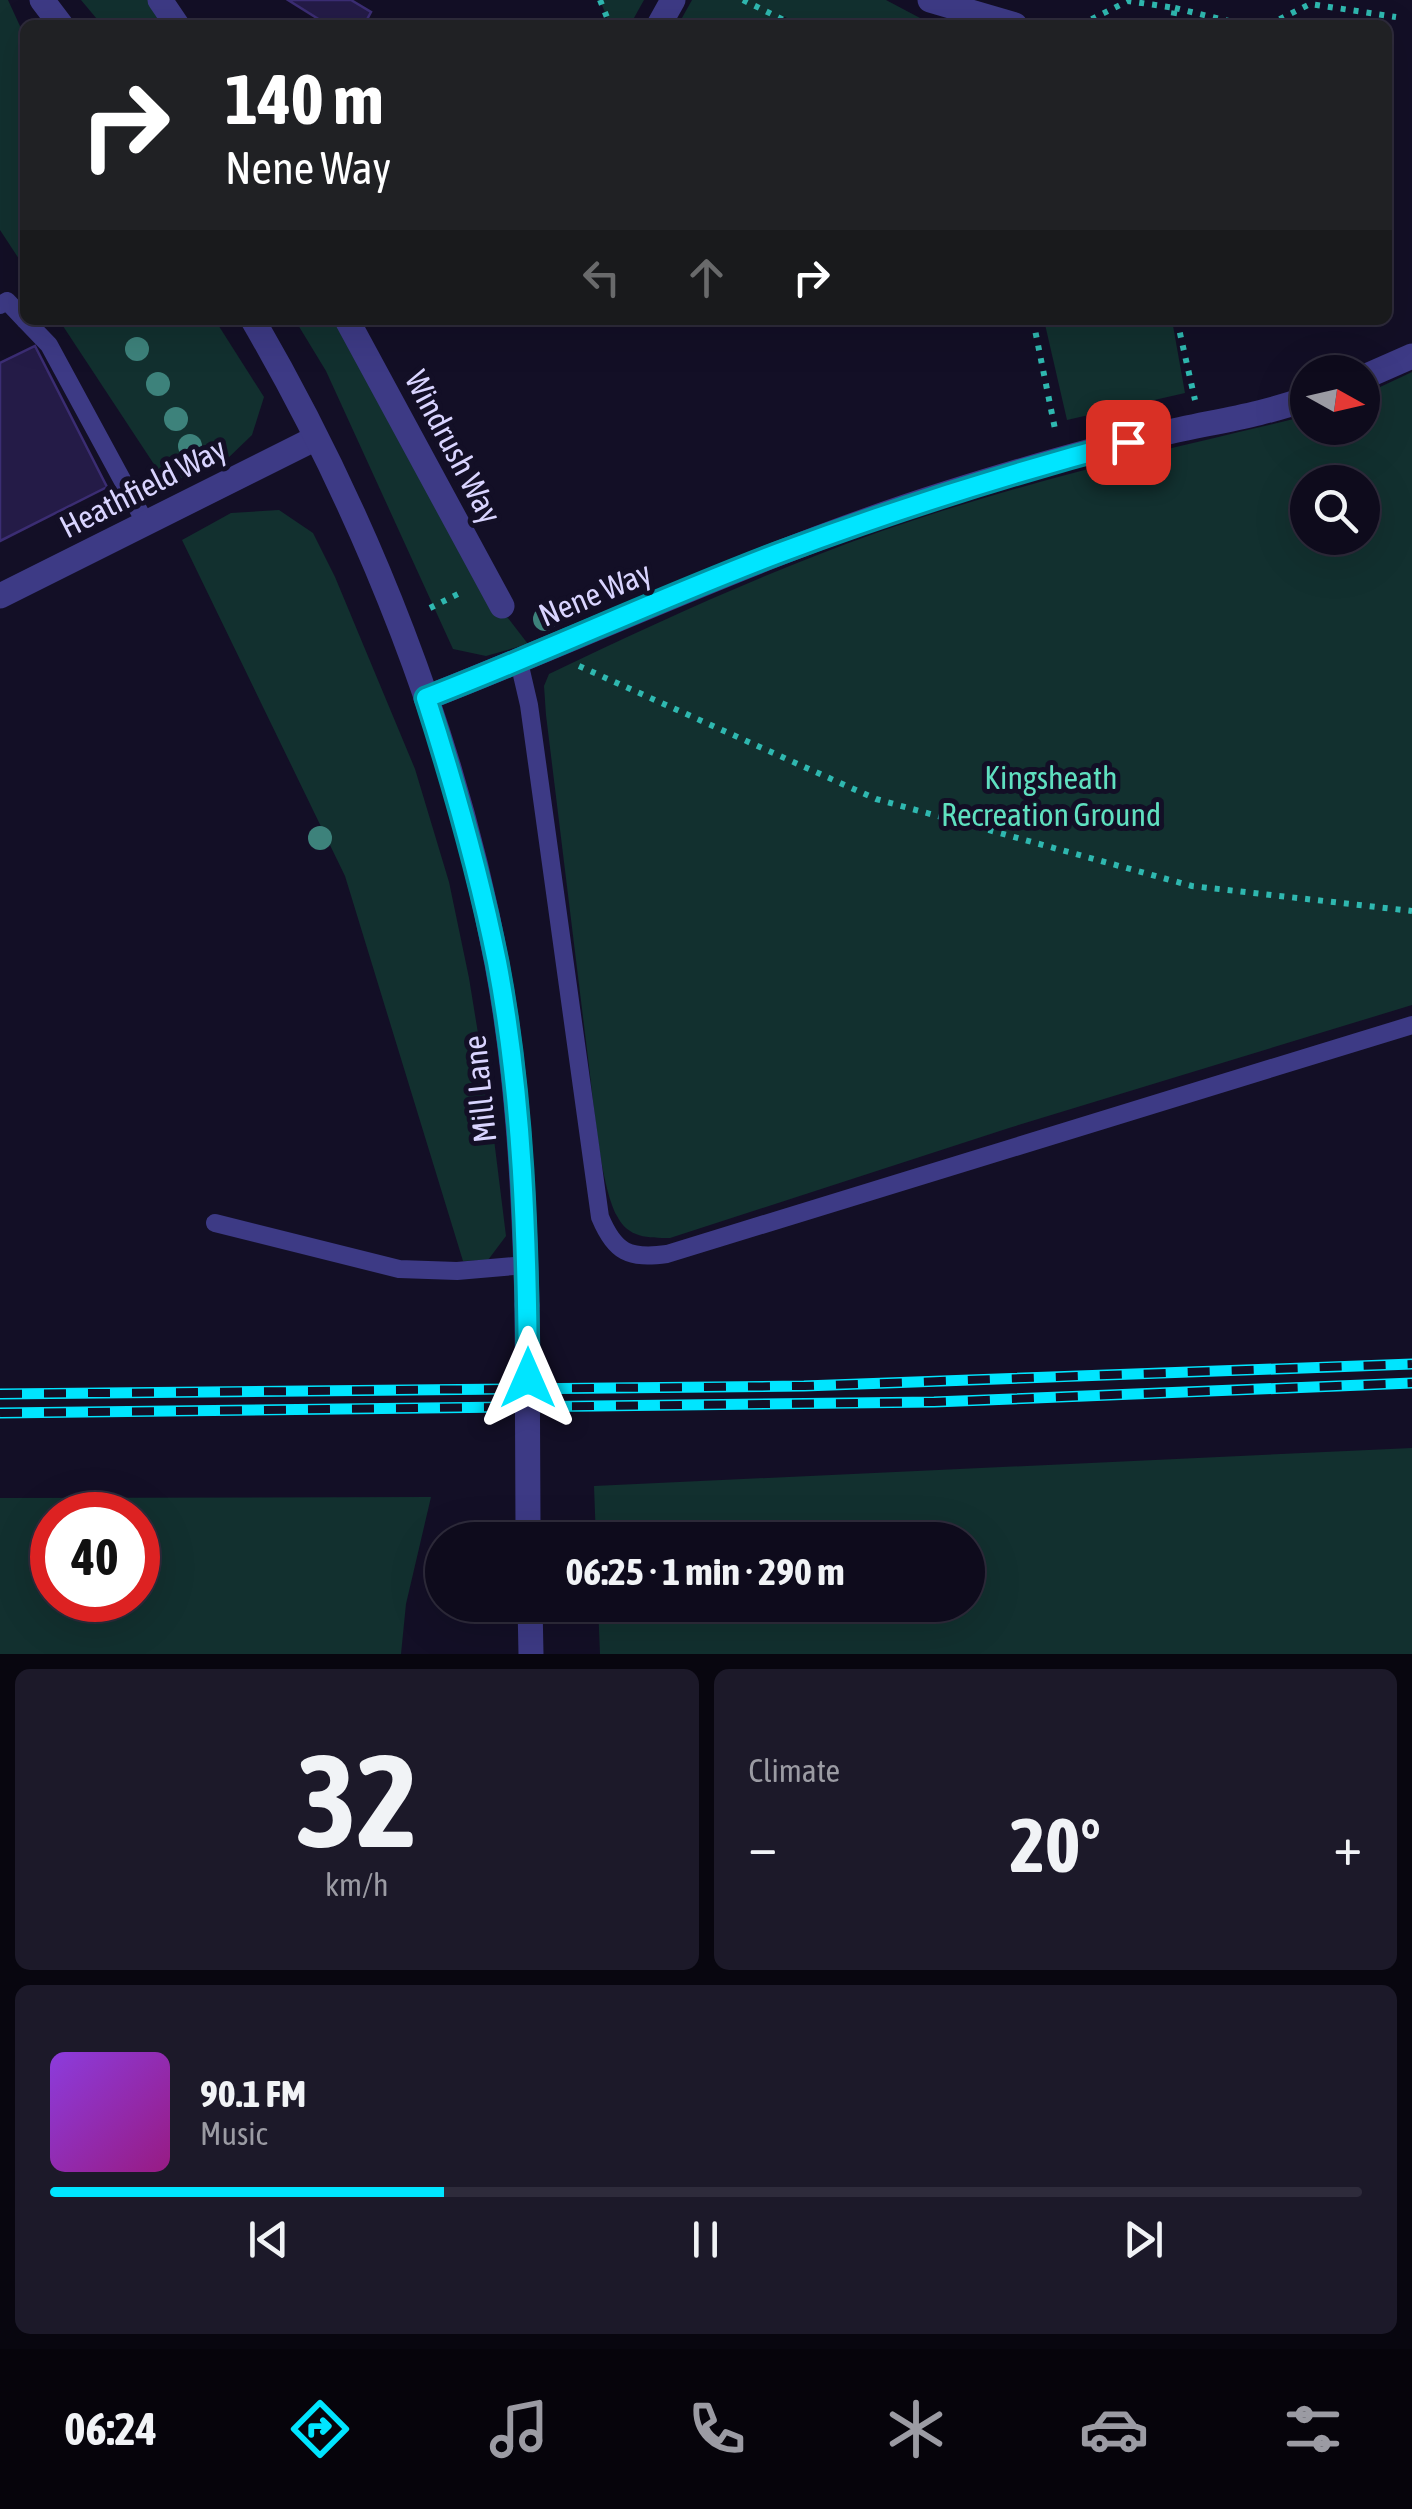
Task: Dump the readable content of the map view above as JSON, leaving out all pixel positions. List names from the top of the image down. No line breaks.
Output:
{"streets":{"street":["Windrush Way","Heathfield Way","Nene Way","Mill Lane"]},"crossings":[["Heathfield Way","Mill Lane"],["Nene Way","Mill Lane"]],"parks":["Kingsheath Recreation Ground"],"north":"right","page":{"turn":["140 m","Nene Way"],"limit":"40","trip":"06:25 · 1 min · 290 m","tile":[["32","km/h"],"Climate"],"heat":["−","20°","+"],"song":["90.1 FM","Music"],"tabs":"06:24"}}
